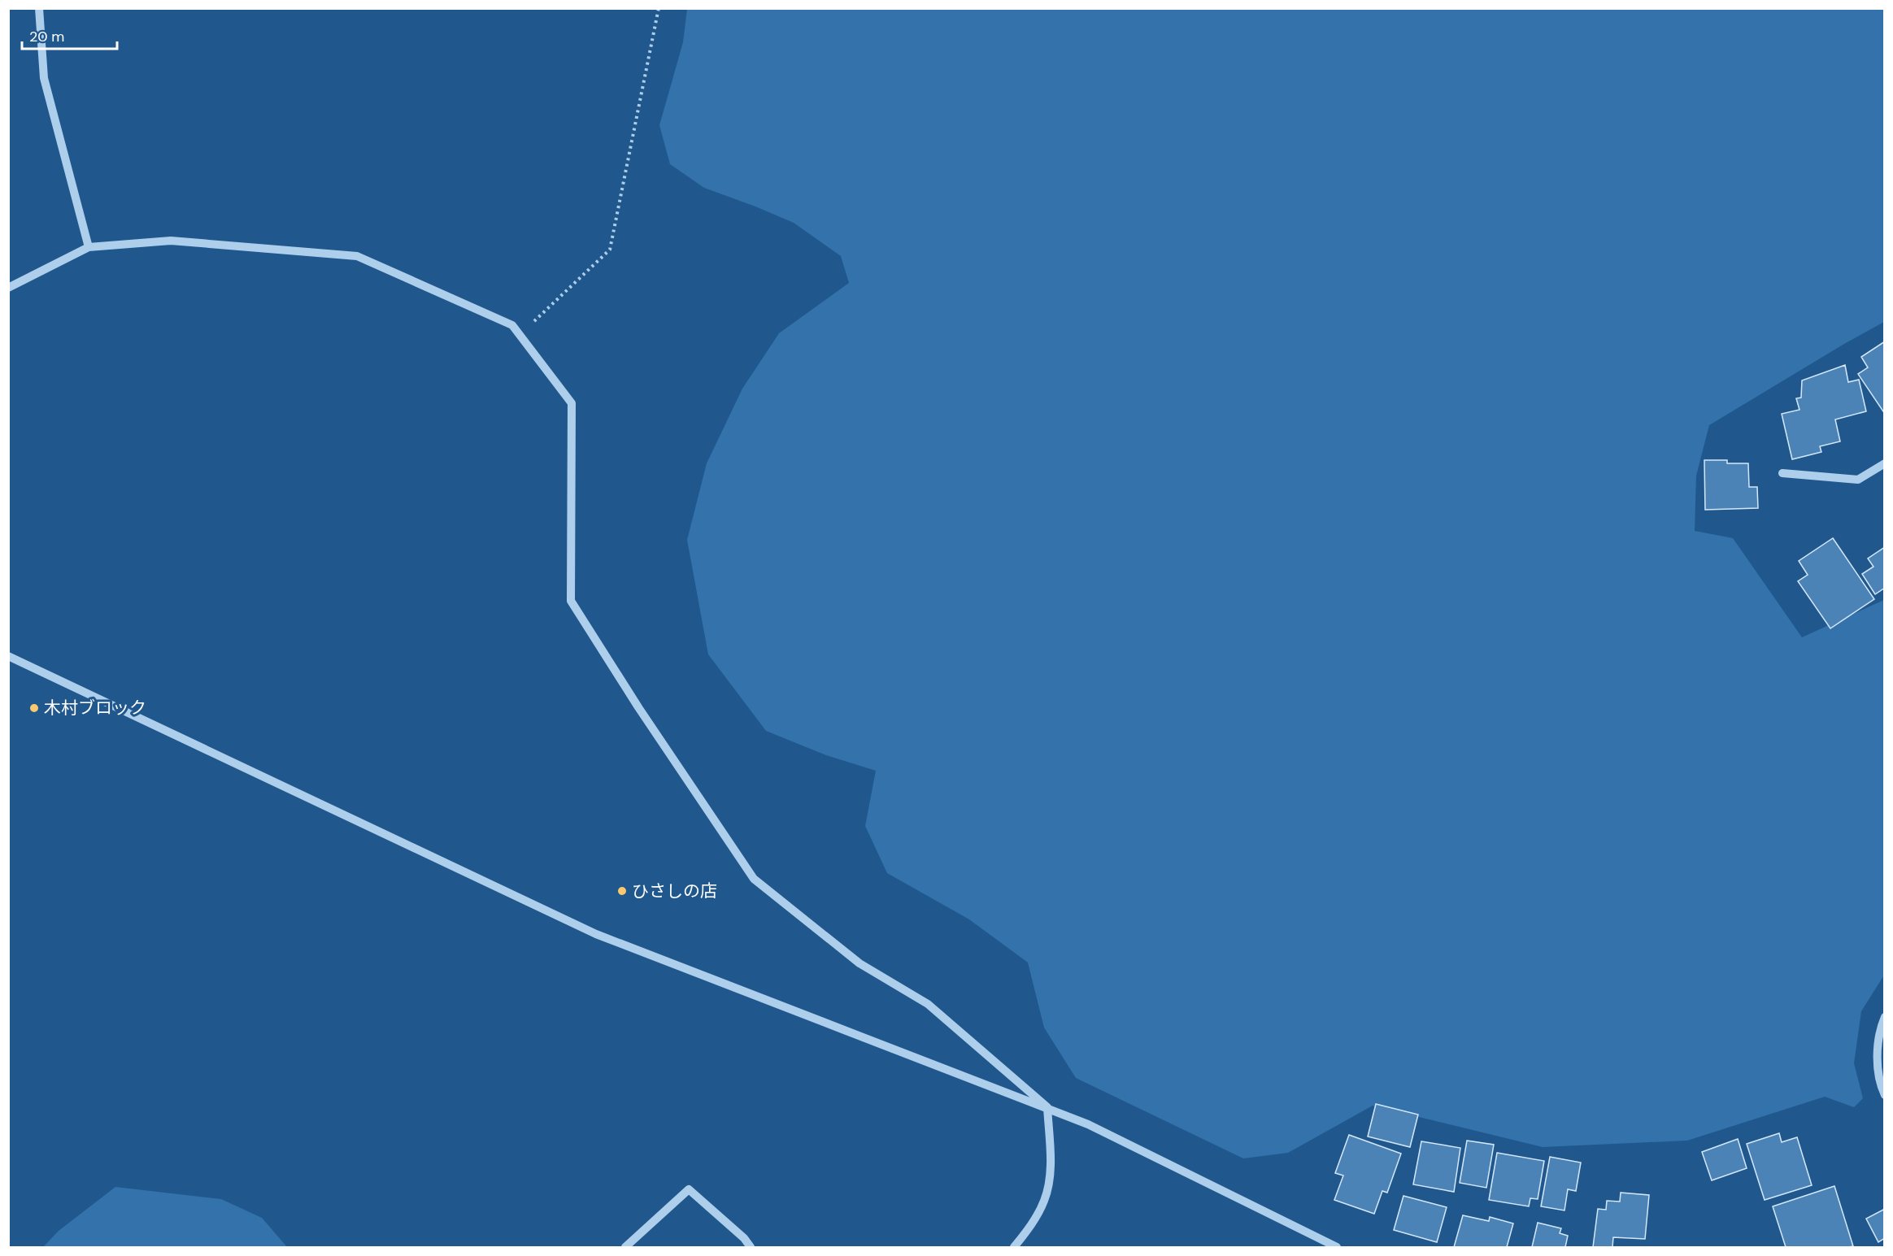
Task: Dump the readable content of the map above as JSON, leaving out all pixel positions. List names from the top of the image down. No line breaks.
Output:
{"places":["木村ブロック","ひさしの店"],"scale_bar":"20 m"}
